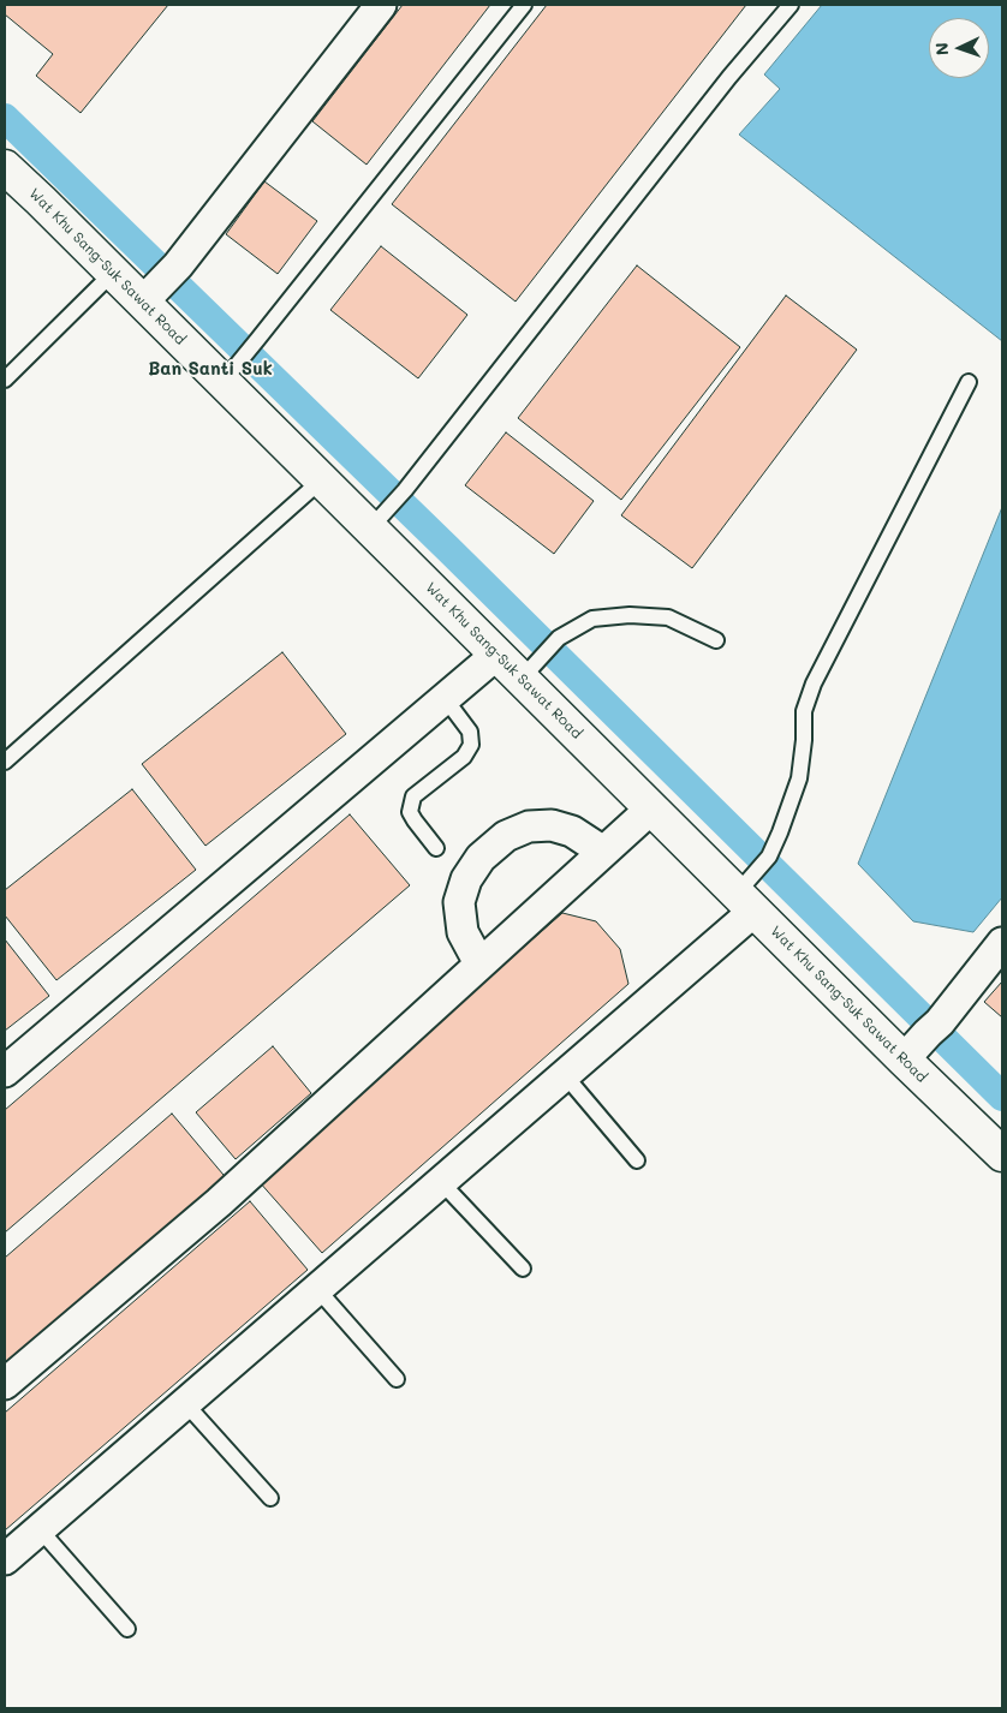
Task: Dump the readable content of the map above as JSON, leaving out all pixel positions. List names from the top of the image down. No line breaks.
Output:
{"streets":{"street":["Wat Khu Sang-Suk Sawat Road"]},"districts":["Ban Santi Suk"],"north":"left"}
